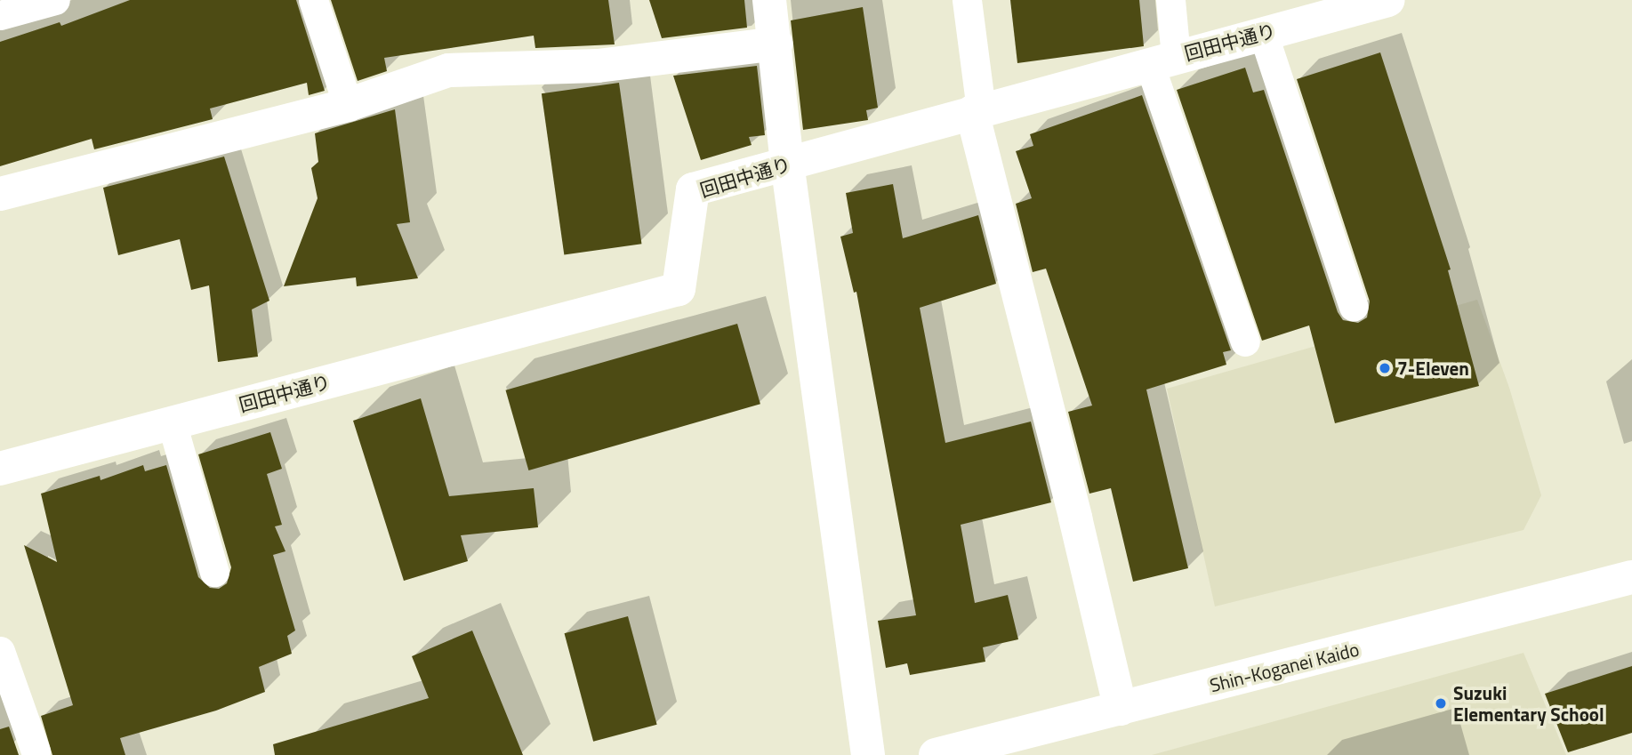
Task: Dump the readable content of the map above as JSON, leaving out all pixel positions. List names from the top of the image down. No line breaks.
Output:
{"streets":{"street":["回田中通り","Shin-Koganei Kaido"]},"places":["7-Eleven","Suzuki Elementary School"]}
